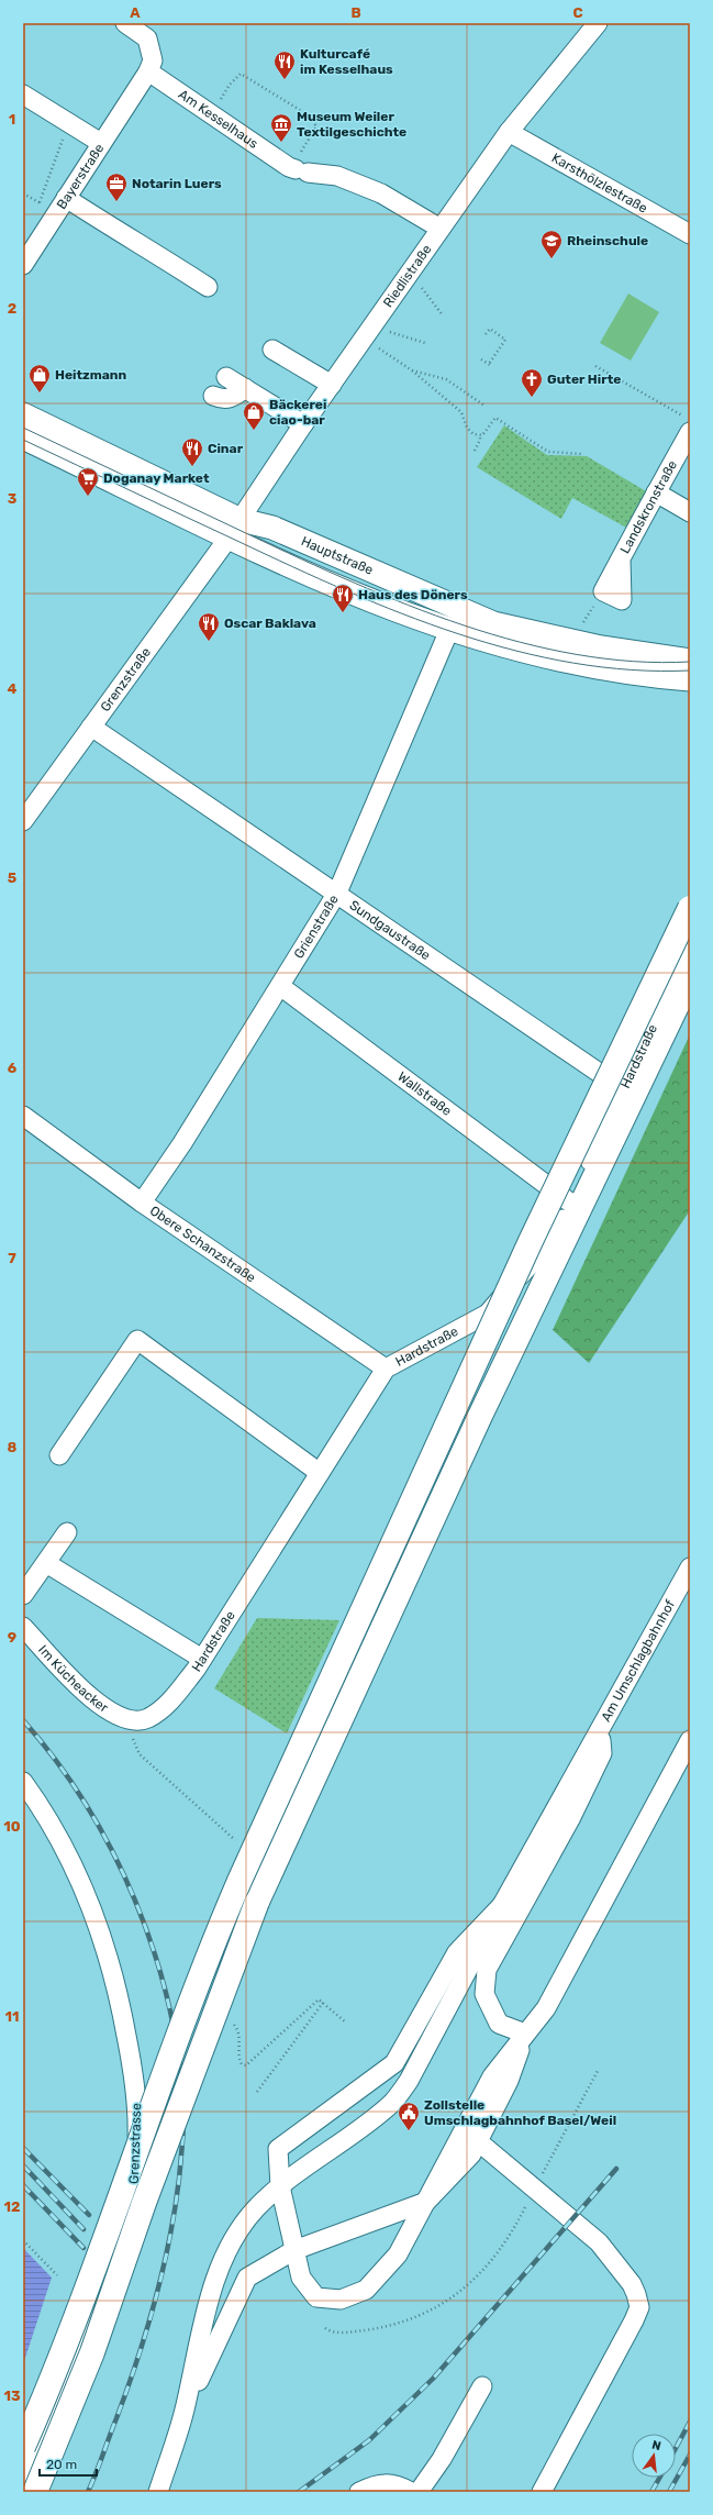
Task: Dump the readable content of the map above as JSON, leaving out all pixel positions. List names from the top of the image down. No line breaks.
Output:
{"streets":{"main road":["Hauptstraße"],"street":["Am Kesselhaus","Bayerstraße","Karsthölzlestraße","Riedlistraße","Landskronstraße","Grenzstraße","Grienstraße","Sundgaustraße","Hardstraße","Wallstraße","Obere Schanzstraße","Am Umschlagbahnhof","Im Kücheacker","Grenzstrasse"]},"crossings":[["Karsthölzlestraße","Riedlistraße"],["Riedlistraße","Hauptstraße"],["Riedlistraße","Grenzstraße"],["Hauptstraße","Grenzstraße"],["Hauptstraße","Grienstraße"],["Grenzstraße","Sundgaustraße"],["Grienstraße","Sundgaustraße"],["Grienstraße","Wallstraße"],["Grienstraße","Obere Schanzstraße"],["Sundgaustraße","Hardstraße"],["Hardstraße","Wallstraße"],["Hardstraße","Obere Schanzstraße"],["Hardstraße","Im Kücheacker"]],"places":{"restaurant":["Kulturcafé im Kesselhaus","Cinar","Haus des Döners","Oscar Baklava"],"museum":["Museum Weiler Textilgeschichte"],"office":["Notarin Luers"],"school or university":["Rheinschule"],"shop":["Heitzmann","Bäckerei ciao-bar"],"church":["Guter Hirte"],"supermarket":["Doganay Market"],"public building":["Zollstelle Umschlagbahnhof Basel/Weil"]},"scale_bar":"20 m","north":"top","grid":{"columns":["A","B","C"],"rows":["1","2","3","4","5","6","7","8","9","10","11","12","13"]}}
